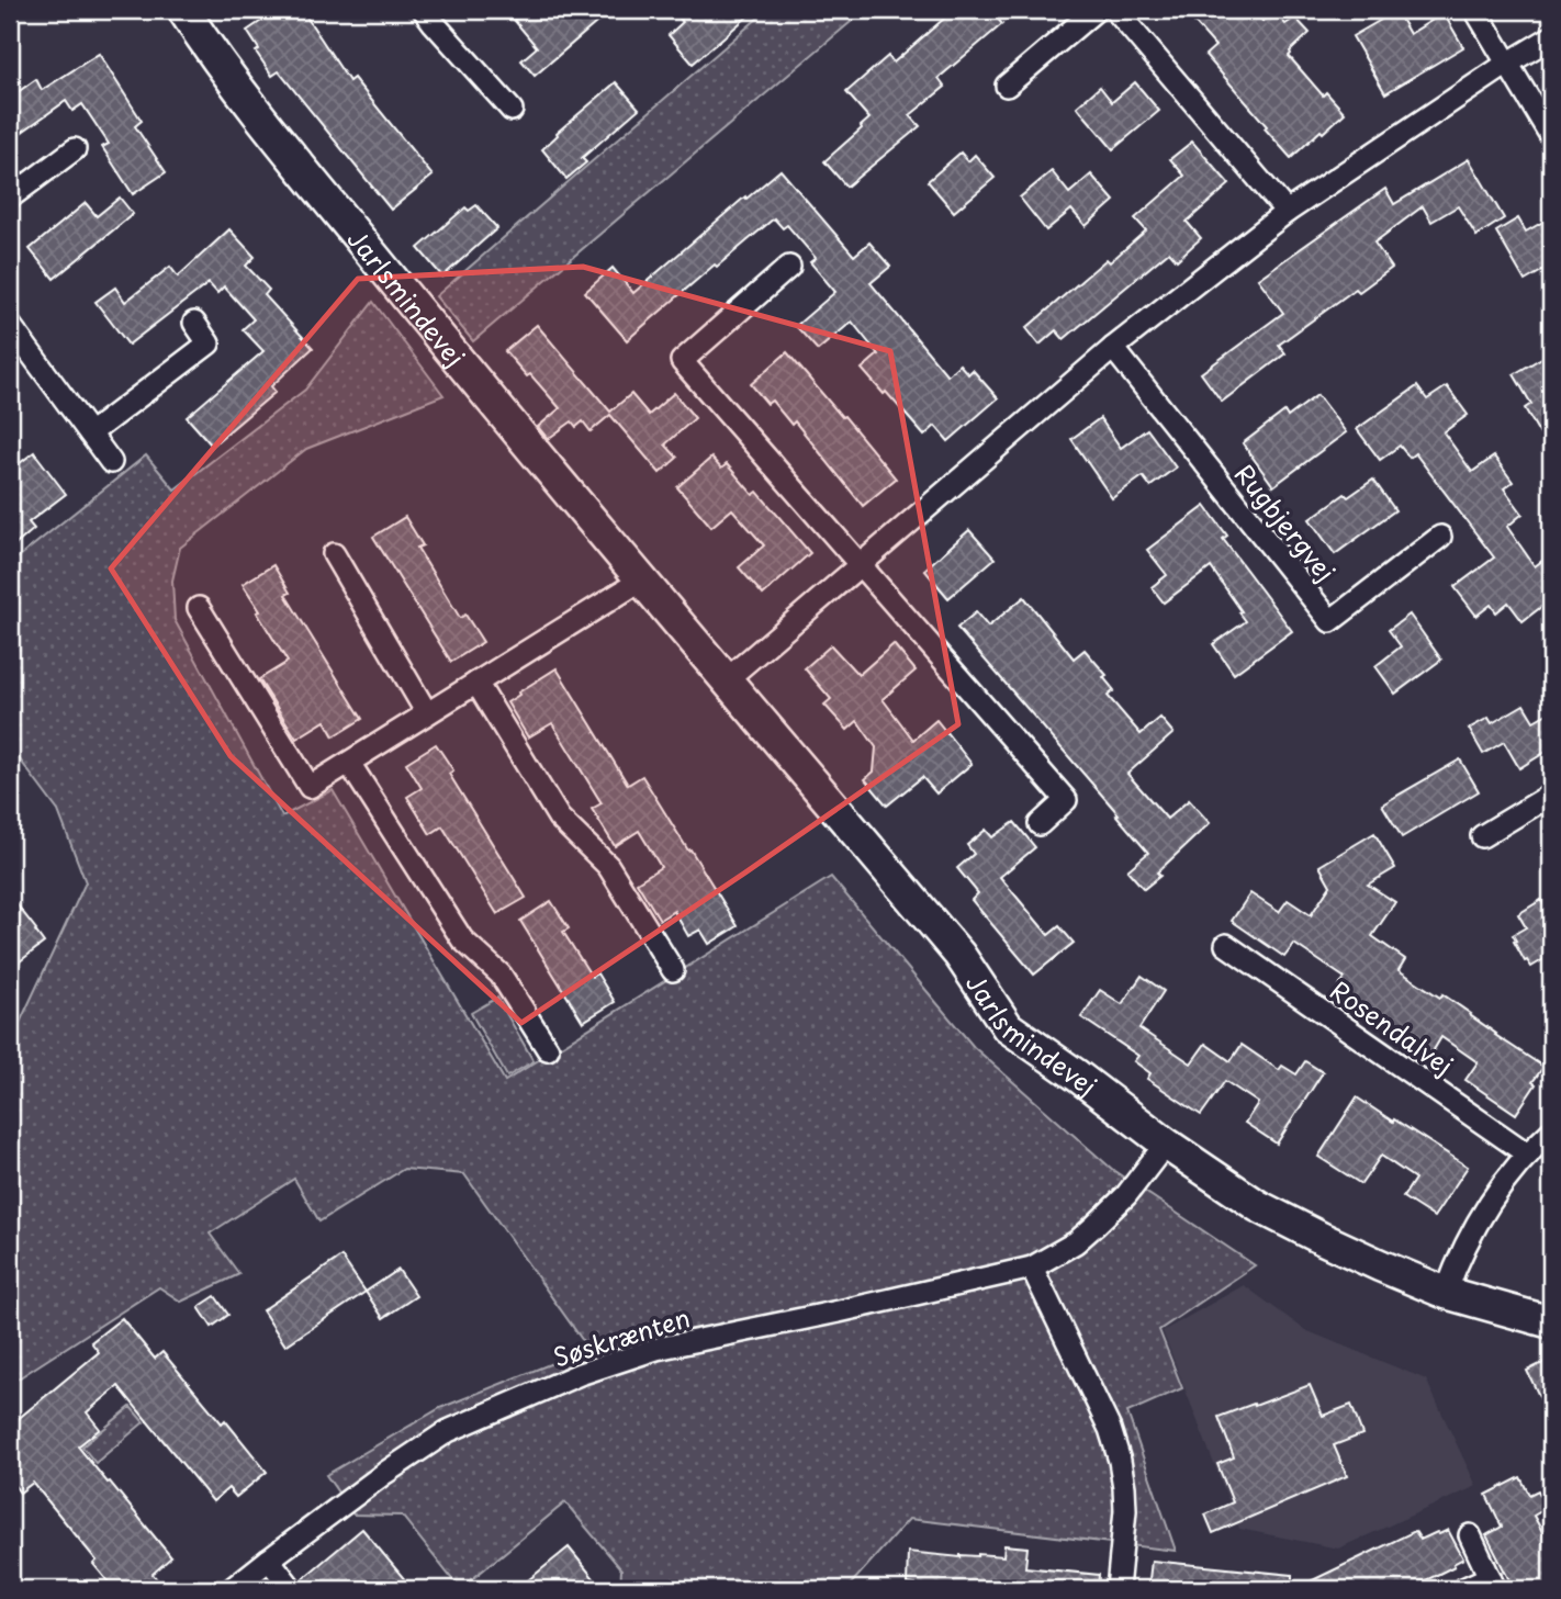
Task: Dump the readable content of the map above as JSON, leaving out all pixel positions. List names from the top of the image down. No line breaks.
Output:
{"streets":{"street":["Jarlsmindevej","Rugbjergvej","Rosendalvej","Søskrænten"]},"crossings":[["Jarlsmindevej","Søskrænten"]]}
